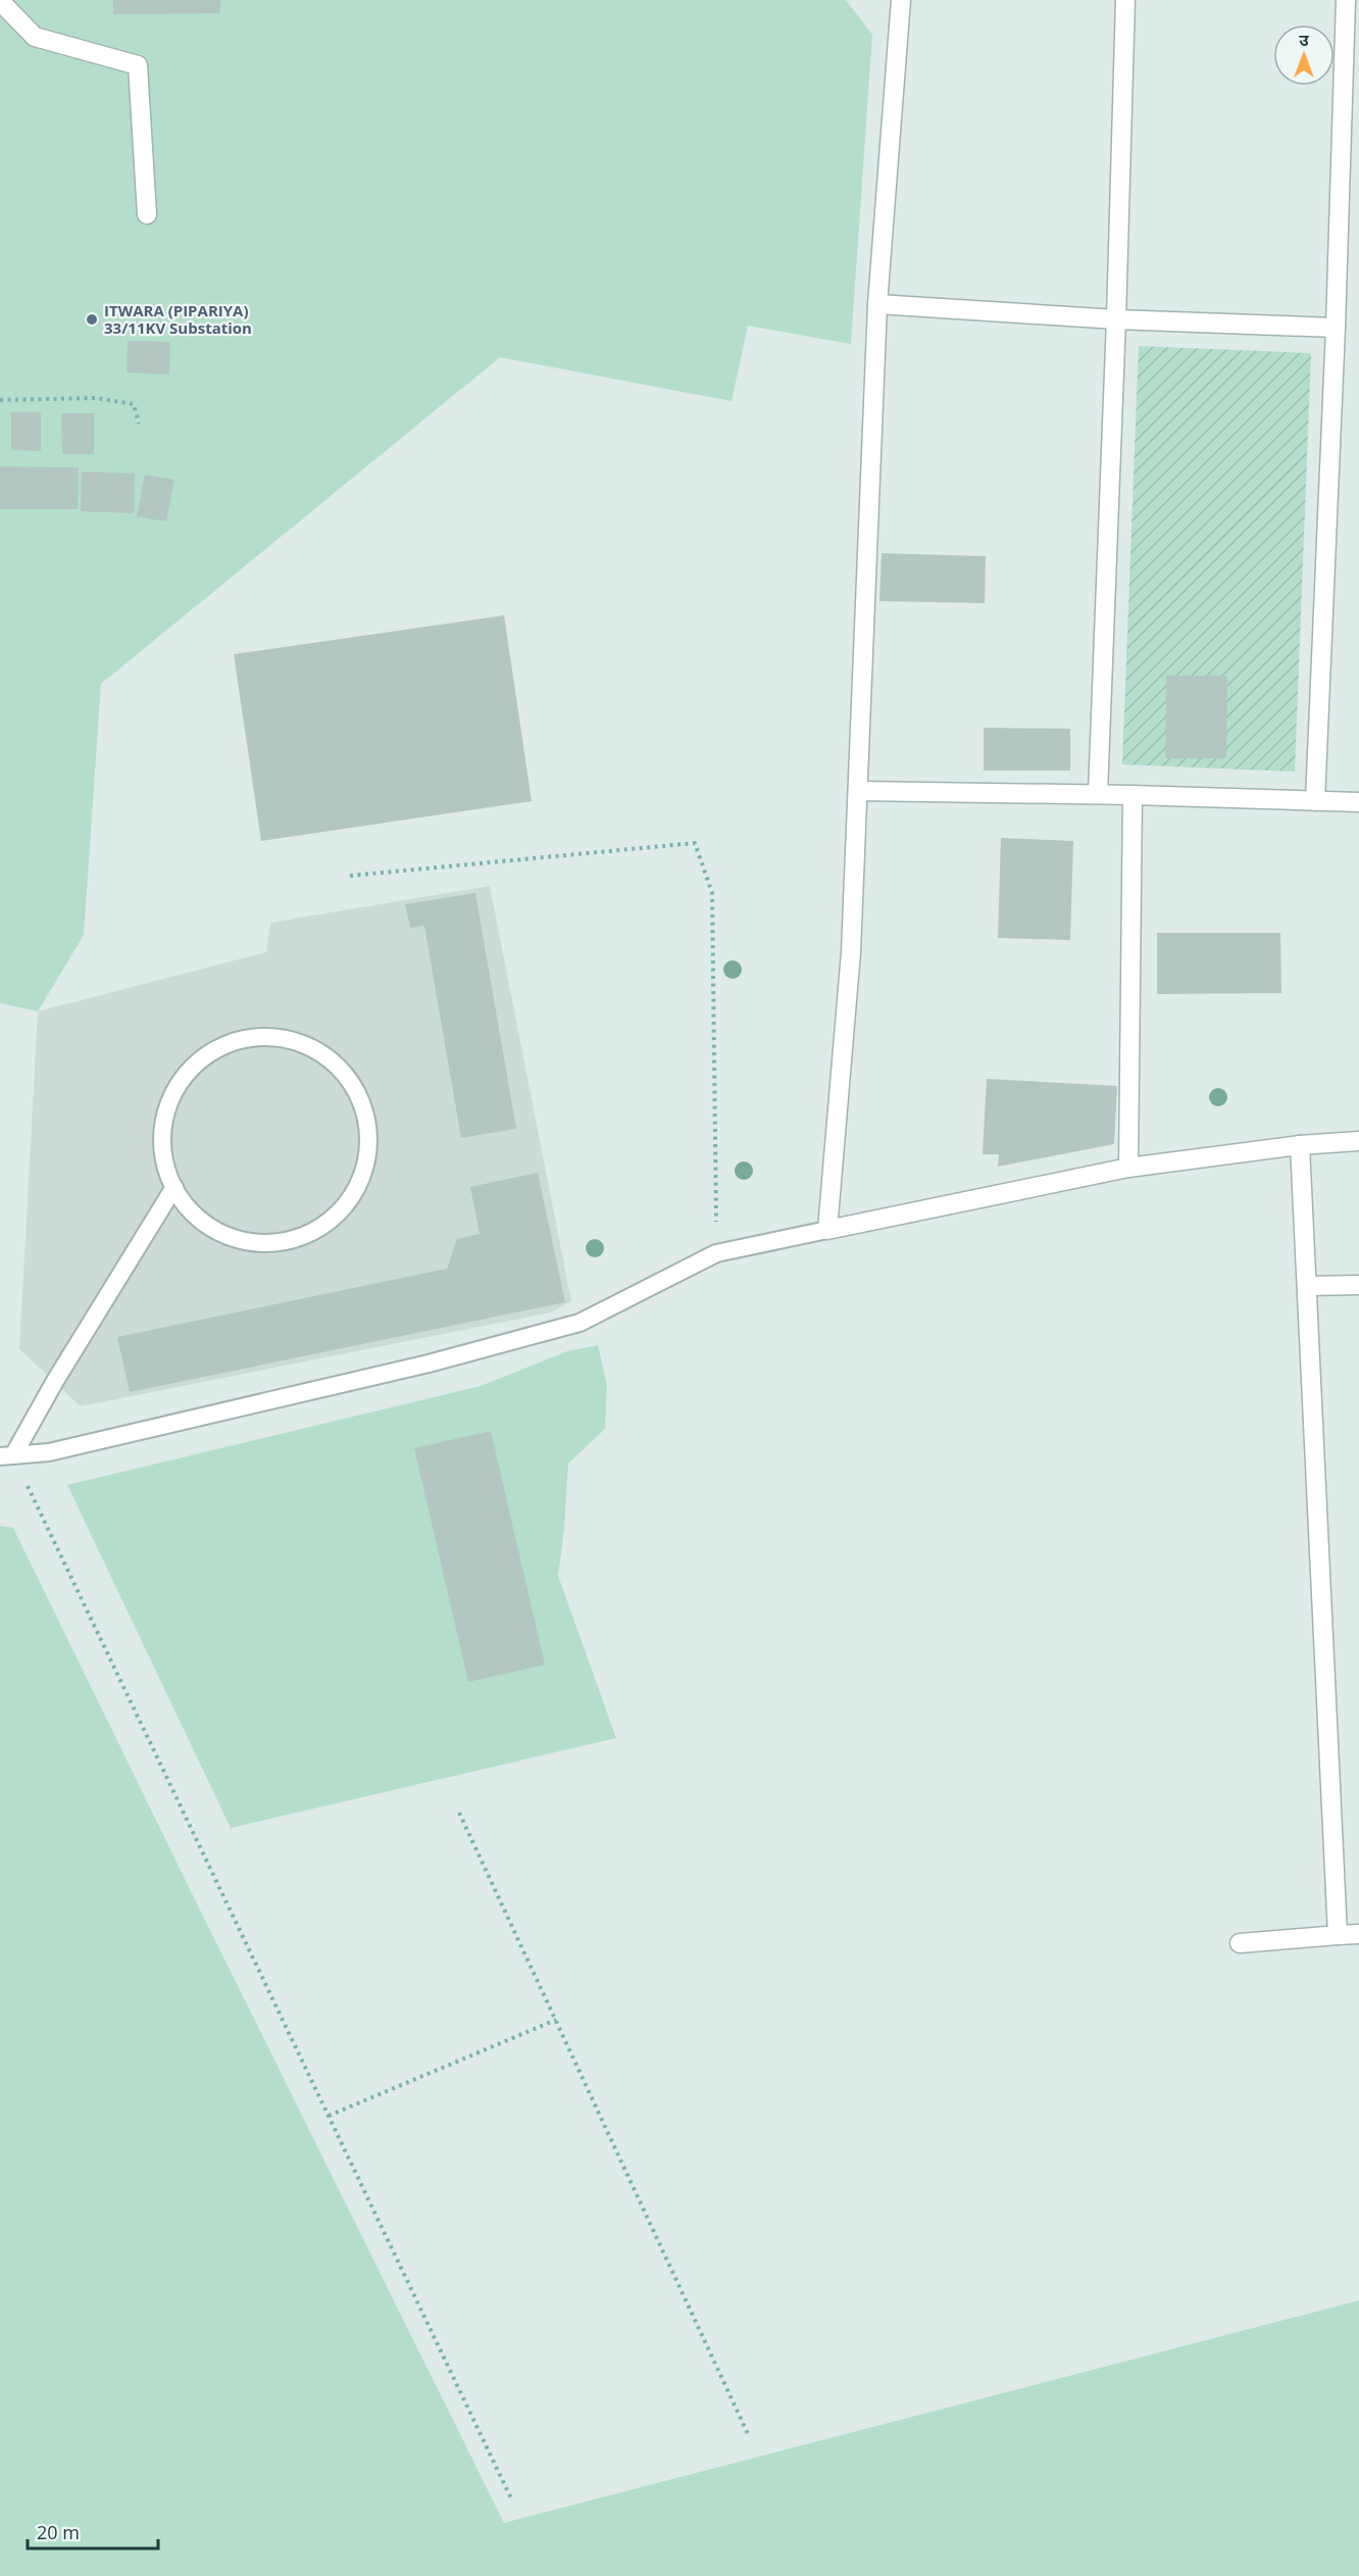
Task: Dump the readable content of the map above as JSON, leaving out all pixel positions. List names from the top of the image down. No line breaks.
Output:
{"places":["ITWARA (PIPARIYA) 33/11KV Substation"],"scale_bar":"20 m","north":"top"}
